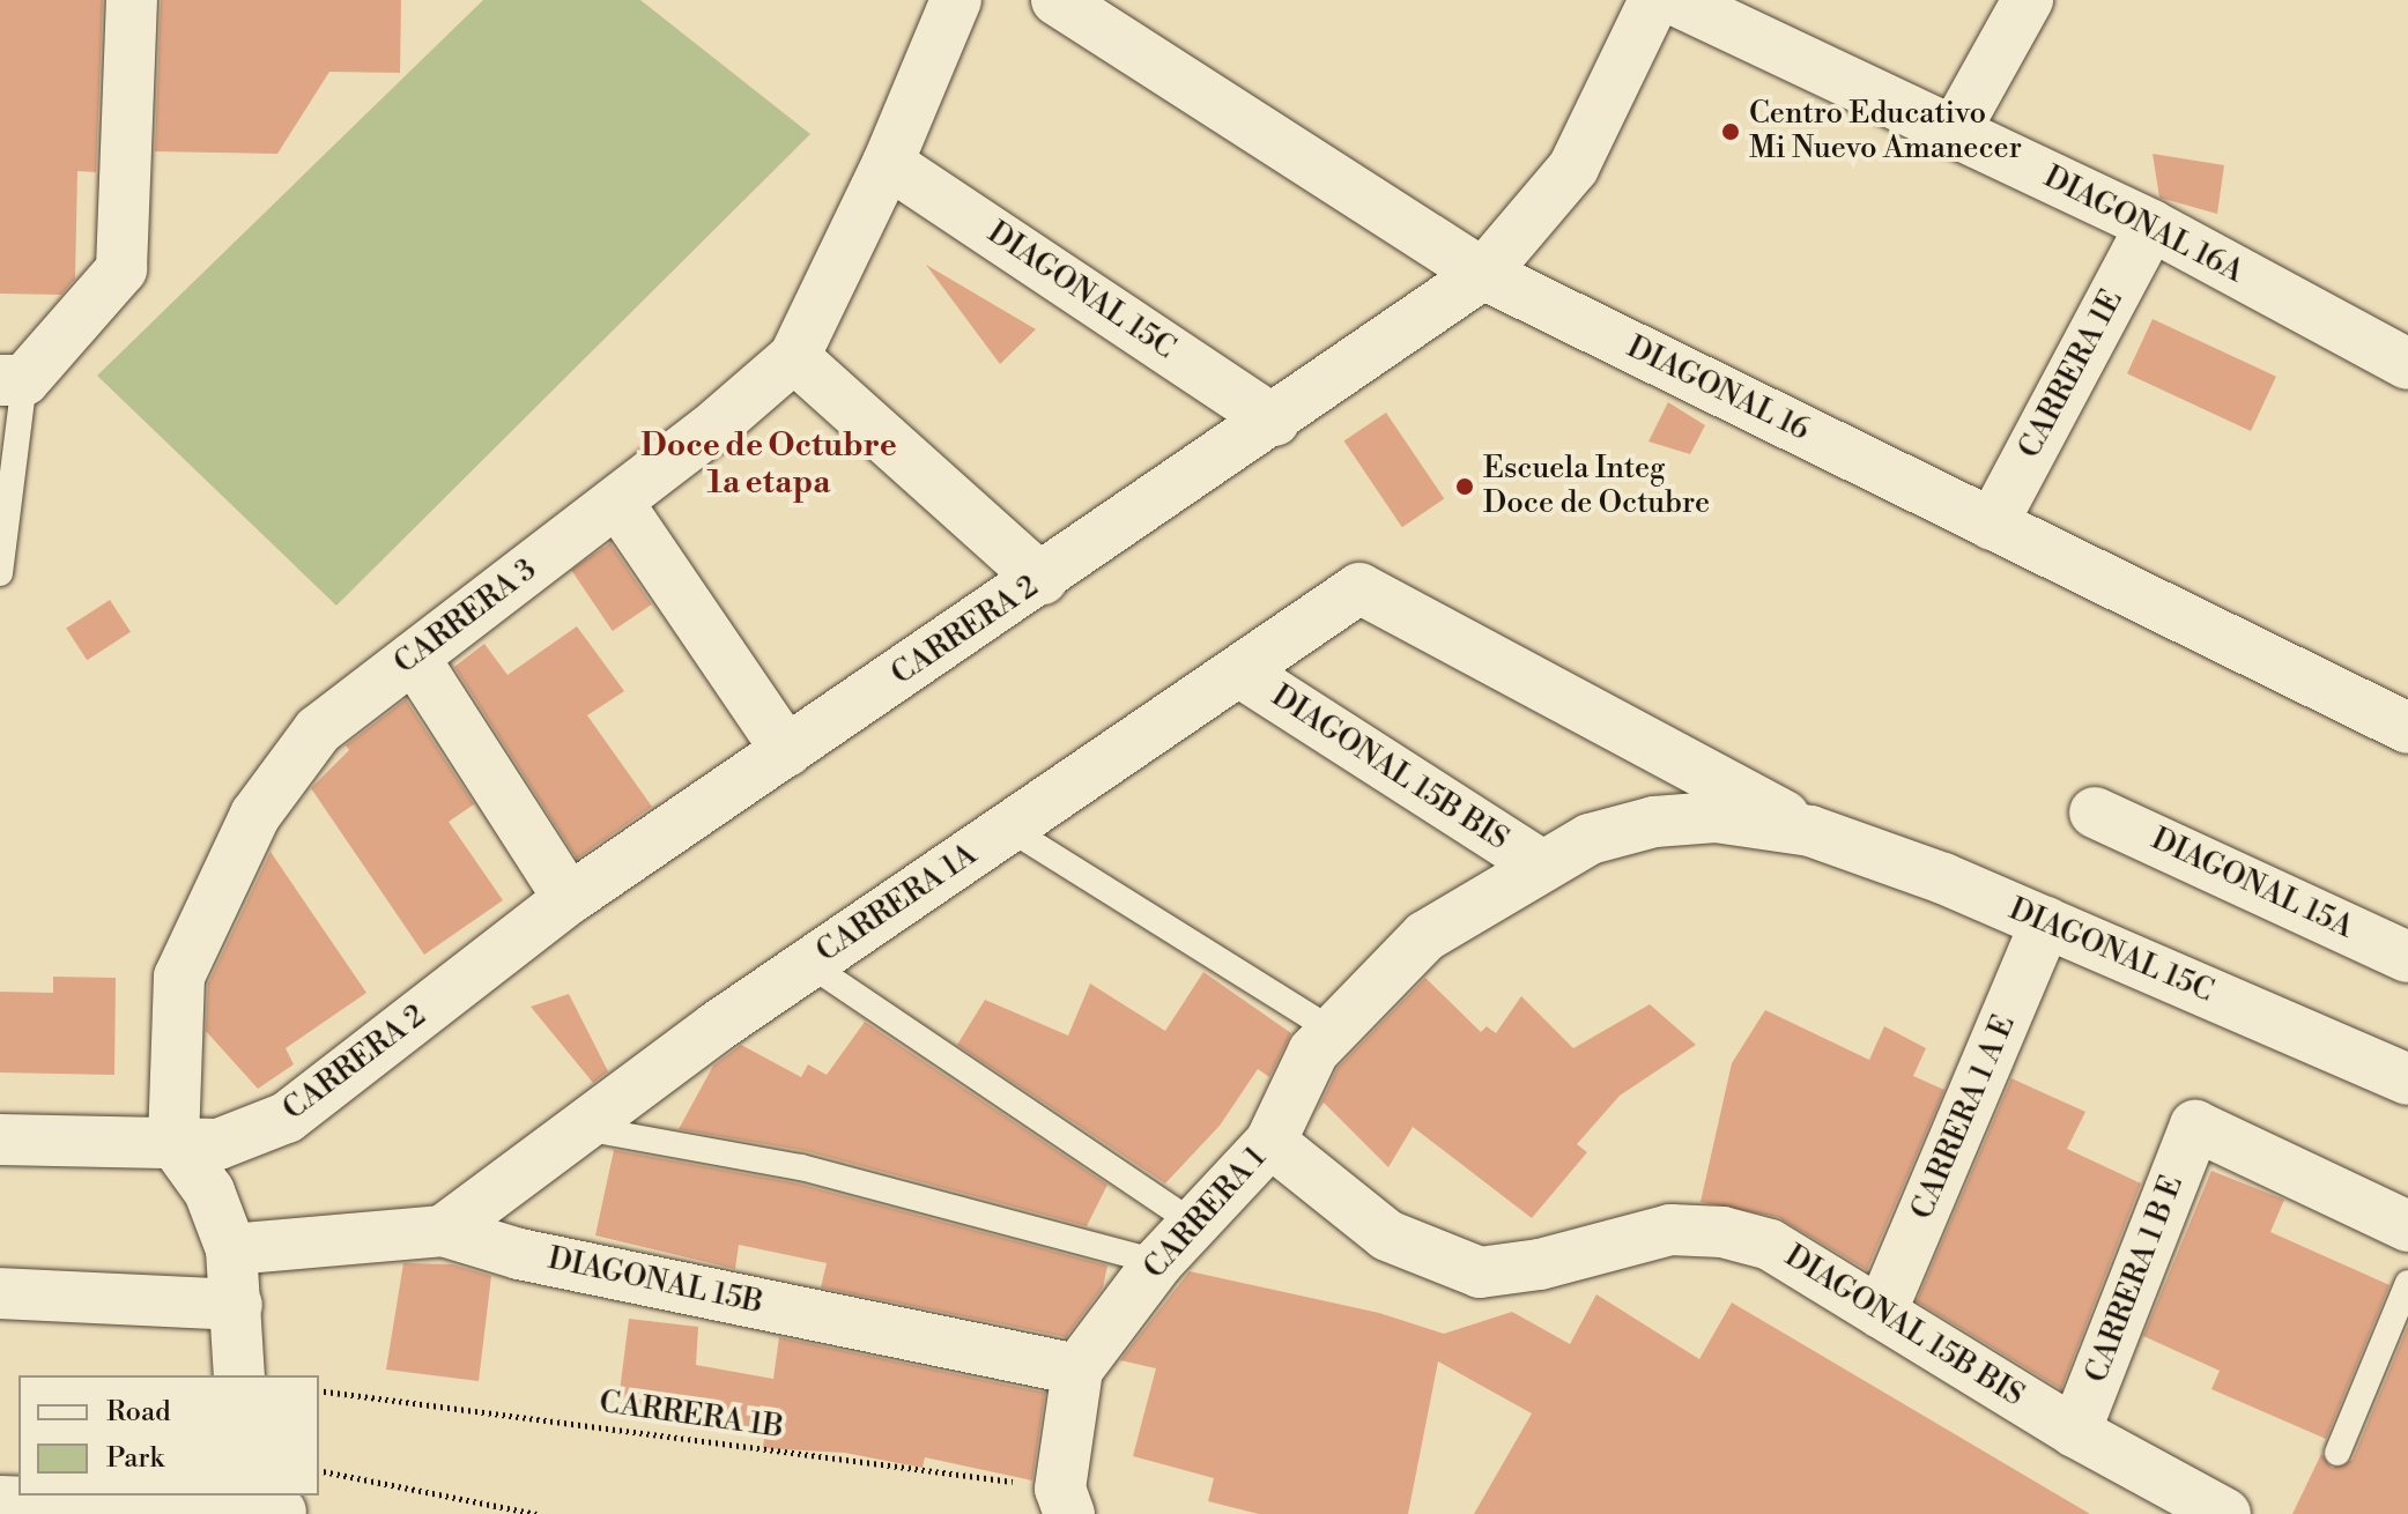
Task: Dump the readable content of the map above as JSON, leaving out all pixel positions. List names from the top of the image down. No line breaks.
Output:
{"streets":{"street":["DIAGONAL 16A","DIAGONAL 15C","CARRERA 1E","DIAGONAL 16","CARRERA 3","CARRERA 2","DIAGONAL 15B BIS","DIAGONAL 15A","CARRERA 1A","CARRERA 1 A E","CARRERA 1","CARRERA 1 B E","DIAGONAL 15B"],"path":["CARRERA 1B"]},"crossings":[["DIAGONAL 16A","CARRERA 1E"],["DIAGONAL 15C","CARRERA 3"],["DIAGONAL 15C","CARRERA 2"],["DIAGONAL 15C","DIAGONAL 15B BIS"],["DIAGONAL 15C","CARRERA 1A"],["DIAGONAL 15C","CARRERA 1 A E"],["DIAGONAL 15C","CARRERA 1"],["CARRERA 1E","DIAGONAL 16"],["DIAGONAL 16","CARRERA 2"],["CARRERA 3","CARRERA 2"],["DIAGONAL 15B BIS","CARRERA 1A"],["DIAGONAL 15B BIS","CARRERA 1 A E"],["DIAGONAL 15B BIS","CARRERA 1"],["DIAGONAL 15B BIS","CARRERA 1 B E"],["CARRERA 1A","DIAGONAL 15B"],["CARRERA 1","DIAGONAL 15B"]],"districts":["Doce de Octubre 1a etapa"],"places":["Centro Educativo Mi Nuevo Amanecer","Escuela Integ Doce de Octubre"],"legend":["Road","Park"]}
